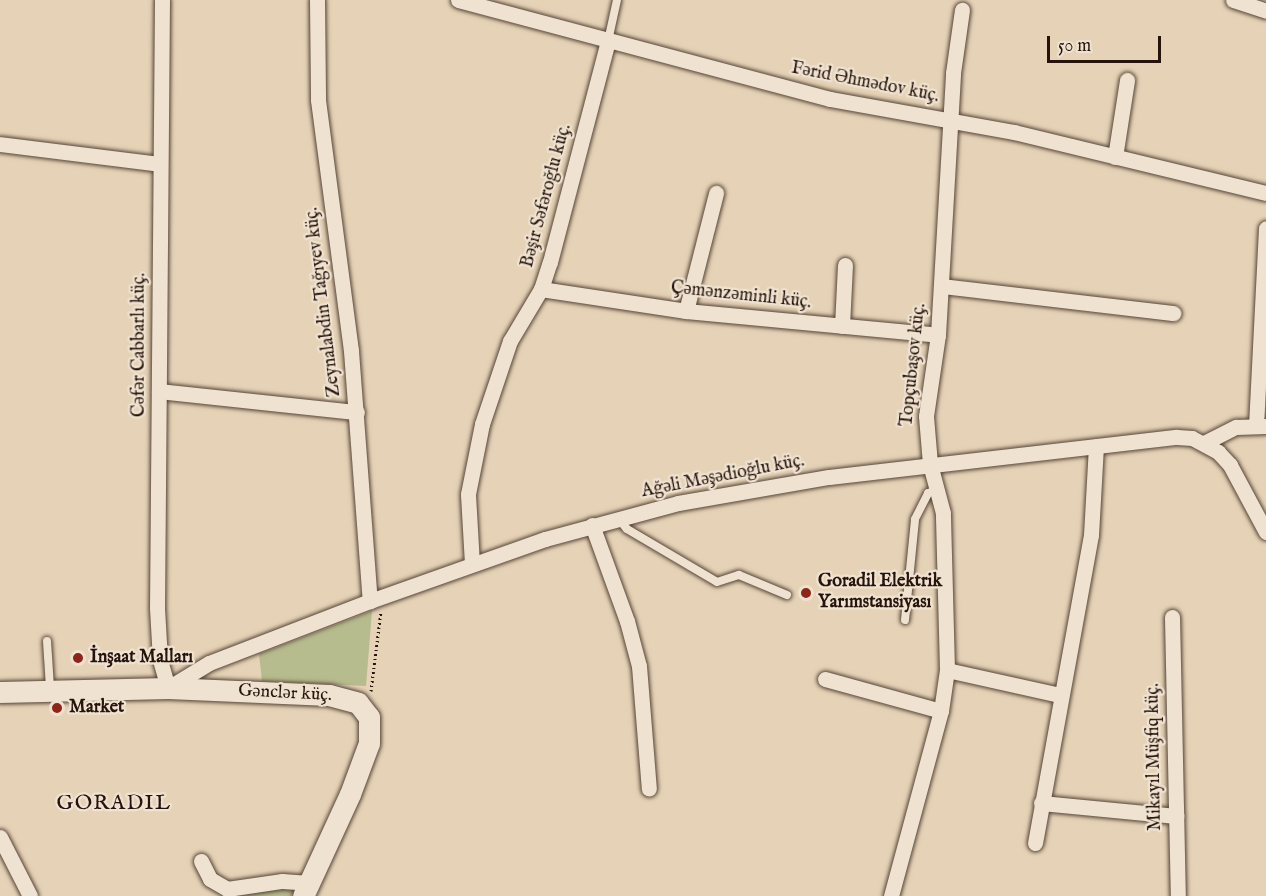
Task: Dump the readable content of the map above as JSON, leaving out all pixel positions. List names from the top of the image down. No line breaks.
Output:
{"streets":{"street":["Fərid Əhmədov küç.","Bəşir Səfəroğlu küç.","Çəmənzəminli küç.","Zeynalabdin Tağıyev küç.","Cəfər Cabbarlı küç.","Topçubaşov küç.","Ağəli Məşədioğlu küç.","Gənclər küç.","Mikayıl Müşfiq küç."]},"crossings":[["Fərid Əhmədov küç.","Bəşir Səfəroğlu küç."],["Fərid Əhmədov küç.","Topçubaşov küç."],["Bəşir Səfəroğlu küç.","Çəmənzəminli küç."],["Bəşir Səfəroğlu küç.","Ağəli Məşədioğlu küç."],["Çəmənzəminli küç.","Topçubaşov küç."],["Zeynalabdin Tağıyev küç.","Ağəli Məşədioğlu küç."],["Cəfər Cabbarlı küç.","Ağəli Məşədioğlu küç."],["Cəfər Cabbarlı küç.","Gənclər küç."],["Topçubaşov küç.","Ağəli Məşədioğlu küç."],["Ağəli Məşədioğlu küç.","Gənclər küç."]],"districts":["GORADIL"],"places":["Goradil Elektrik Yarımstansiyası","İnşaat Malları","Market"],"scale_bar":"50 m"}
